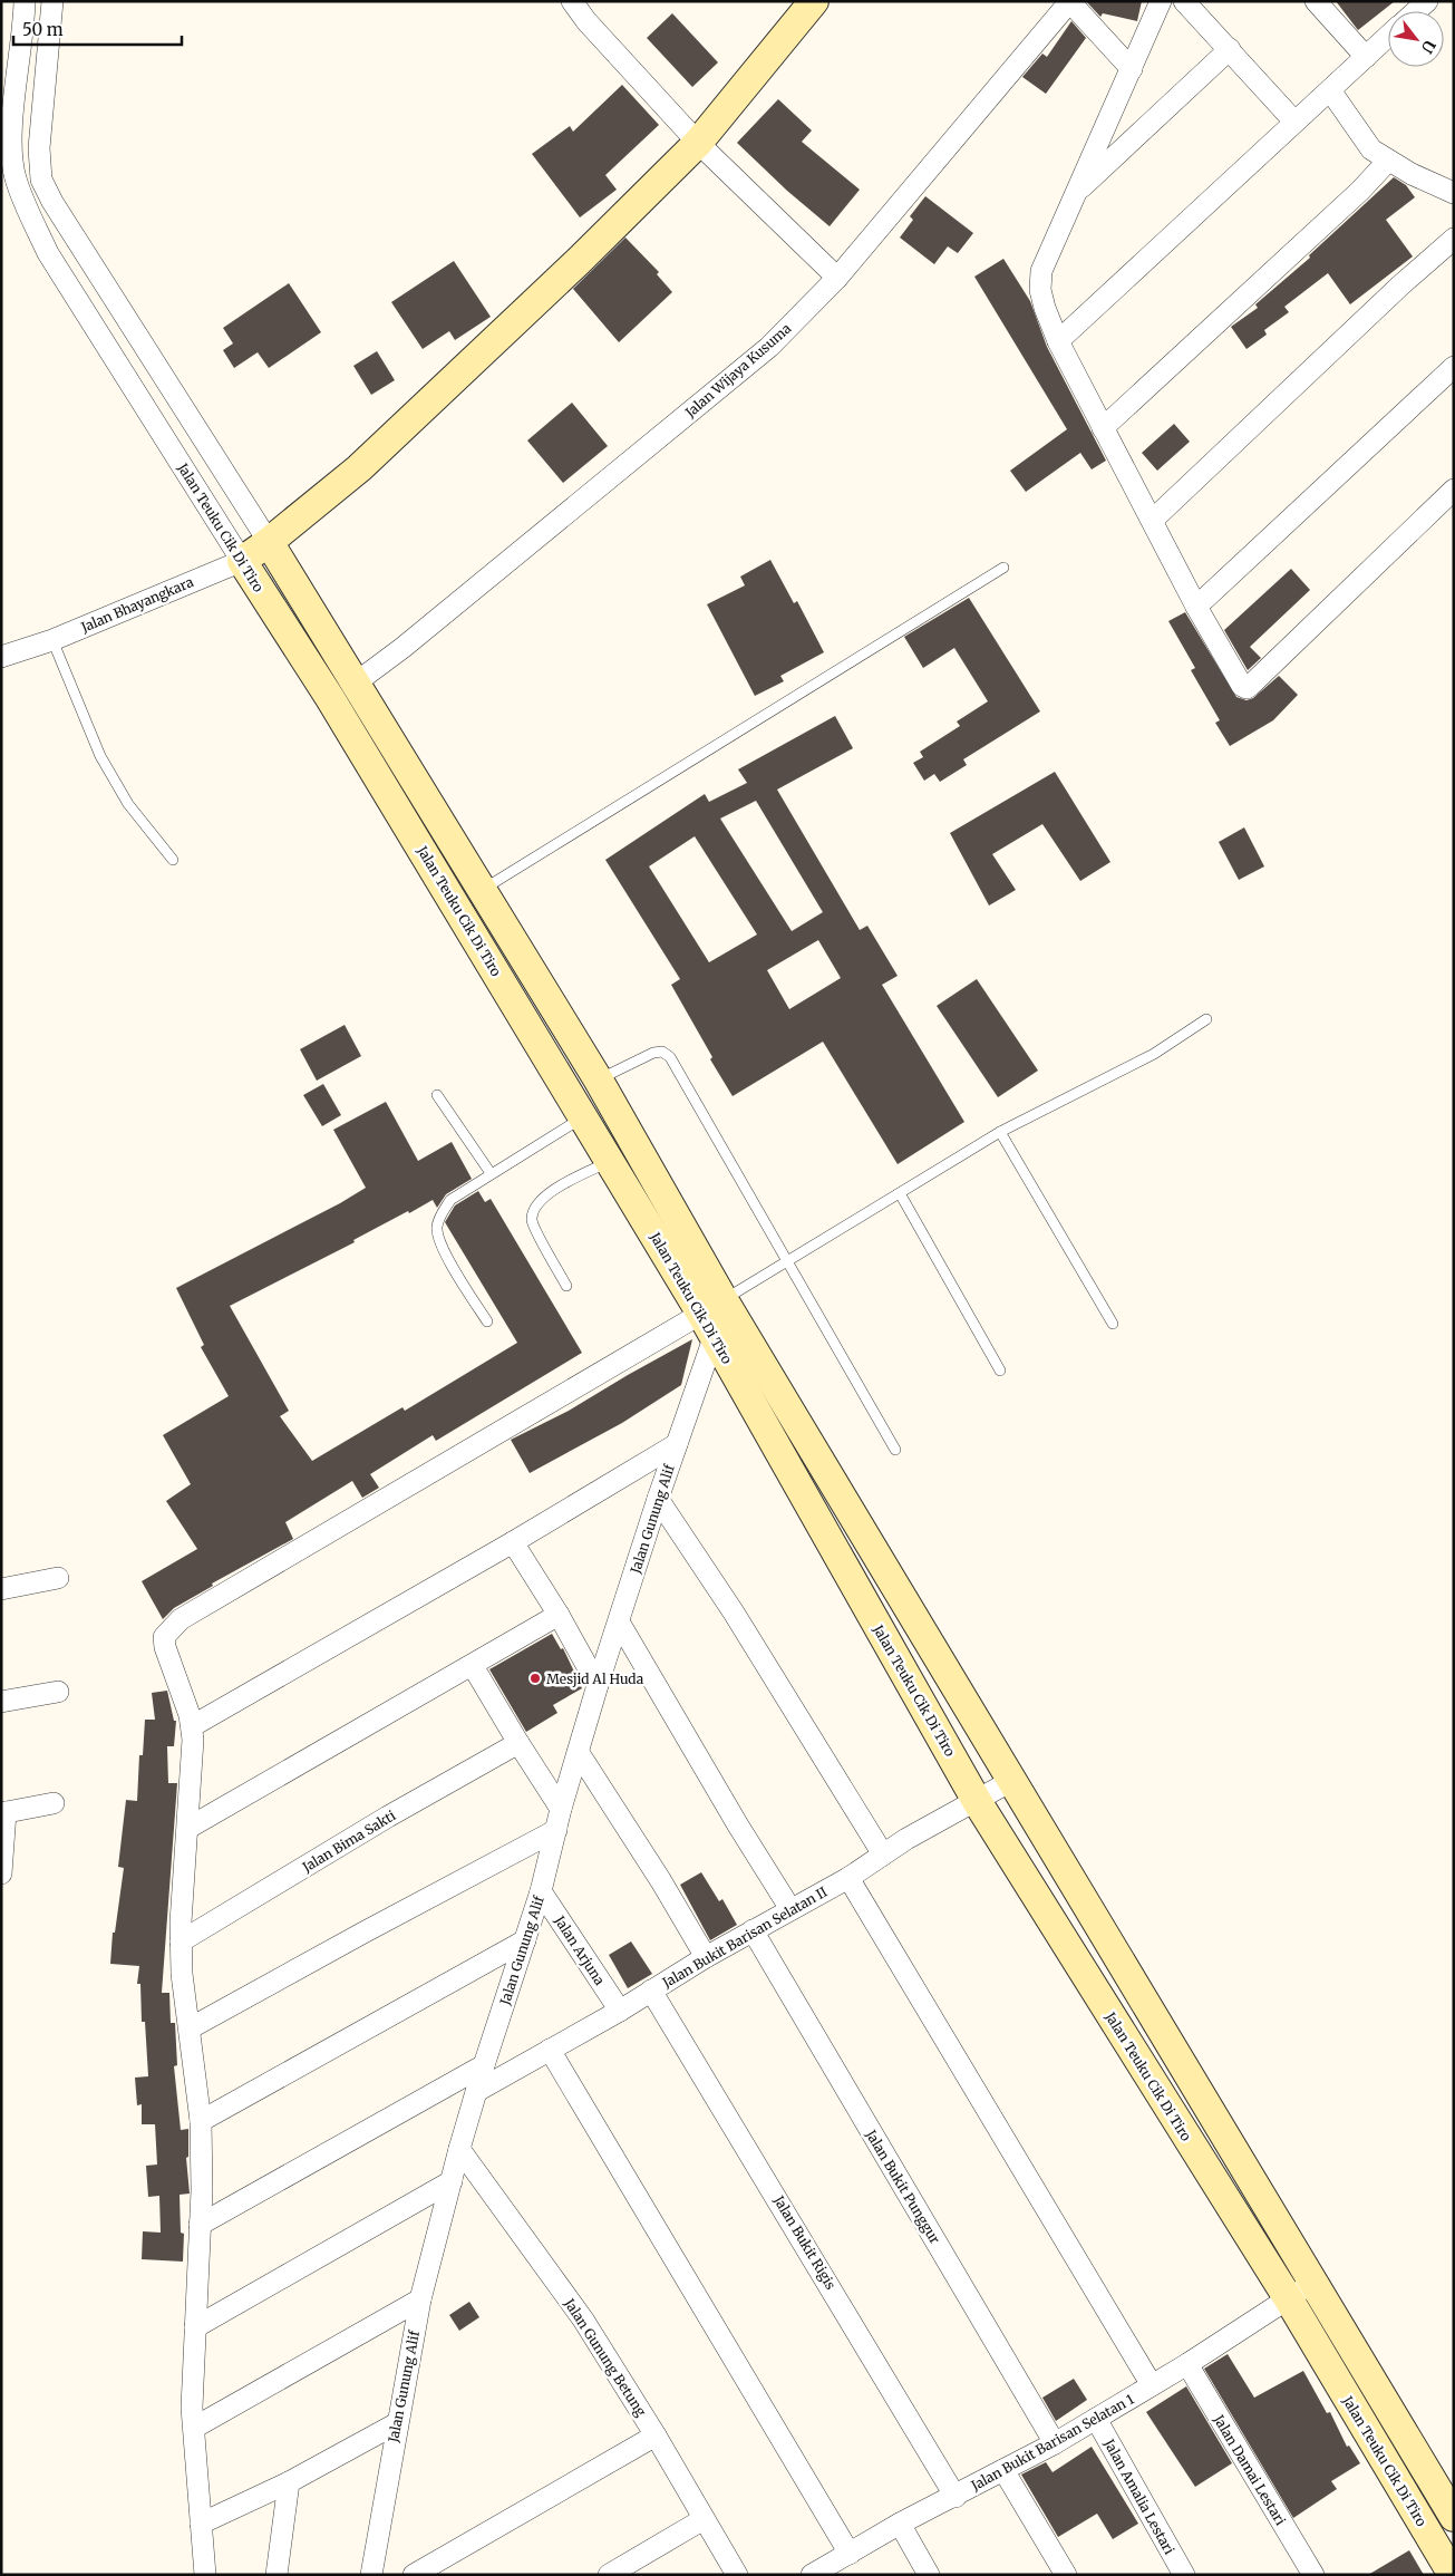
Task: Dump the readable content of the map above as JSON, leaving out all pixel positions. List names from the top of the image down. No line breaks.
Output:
{"streets":{"street":["Jalan Wijaya Kusuma","Jalan Teuku Cik Di Tiro","Jalan Bhayangkara","Jalan Gunung Alif","Jalan Bima Sakti","Jalan Bukit Barisan Selatan II","Jalan Arjuna","Jalan Bukit Punggur","Jalan Bukit Rigis","Jalan Gunung Betung","Jalan Bukit Barisan Selatan 1","Jalan Damai Lestari","Jalan Amalia Lestari"]},"crossings":[["Jalan Wijaya Kusuma","Jalan Teuku Cik Di Tiro"],["Jalan Teuku Cik Di Tiro","Jalan Bhayangkara"],["Jalan Teuku Cik Di Tiro","Jalan Gunung Alif"],["Jalan Teuku Cik Di Tiro","Jalan Bukit Barisan Selatan II"],["Jalan Teuku Cik Di Tiro","Jalan Bukit Barisan Selatan 1"],["Jalan Gunung Alif","Jalan Bukit Barisan Selatan II"],["Jalan Gunung Alif","Jalan Arjuna"],["Jalan Gunung Alif","Jalan Gunung Betung"],["Jalan Bukit Barisan Selatan II","Jalan Arjuna"],["Jalan Bukit Barisan Selatan II","Jalan Bukit Punggur"],["Jalan Bukit Barisan Selatan II","Jalan Bukit Rigis"],["Jalan Bukit Punggur","Jalan Bukit Barisan Selatan 1"],["Jalan Bukit Rigis","Jalan Bukit Barisan Selatan 1"],["Jalan Bukit Barisan Selatan 1","Jalan Damai Lestari"],["Jalan Bukit Barisan Selatan 1","Jalan Amalia Lestari"]],"places":["Mesjid Al Huda"],"scale_bar":"50 m","north":"bottom right"}
